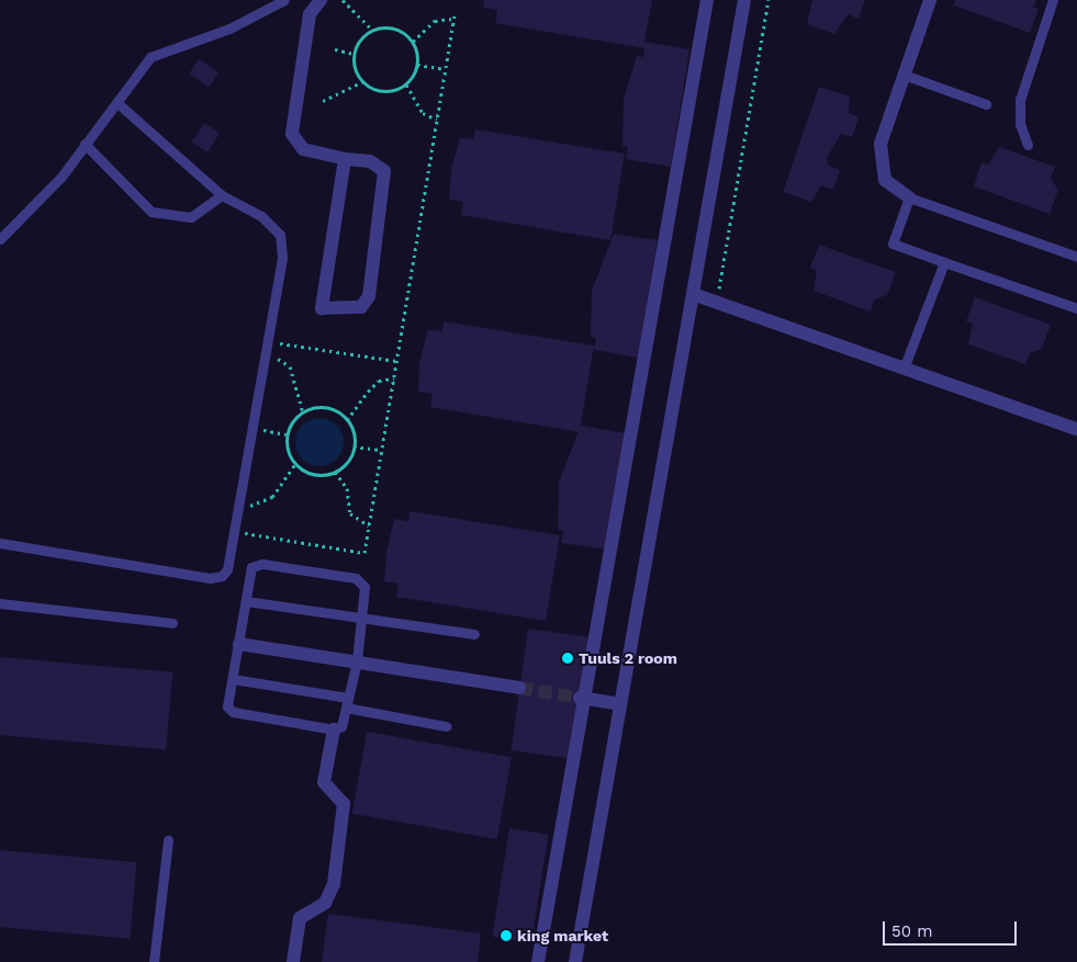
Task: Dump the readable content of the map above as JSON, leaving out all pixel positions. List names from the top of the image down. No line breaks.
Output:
{"places":["Tuuls 2 room","king market"],"scale_bar":"50 m"}
